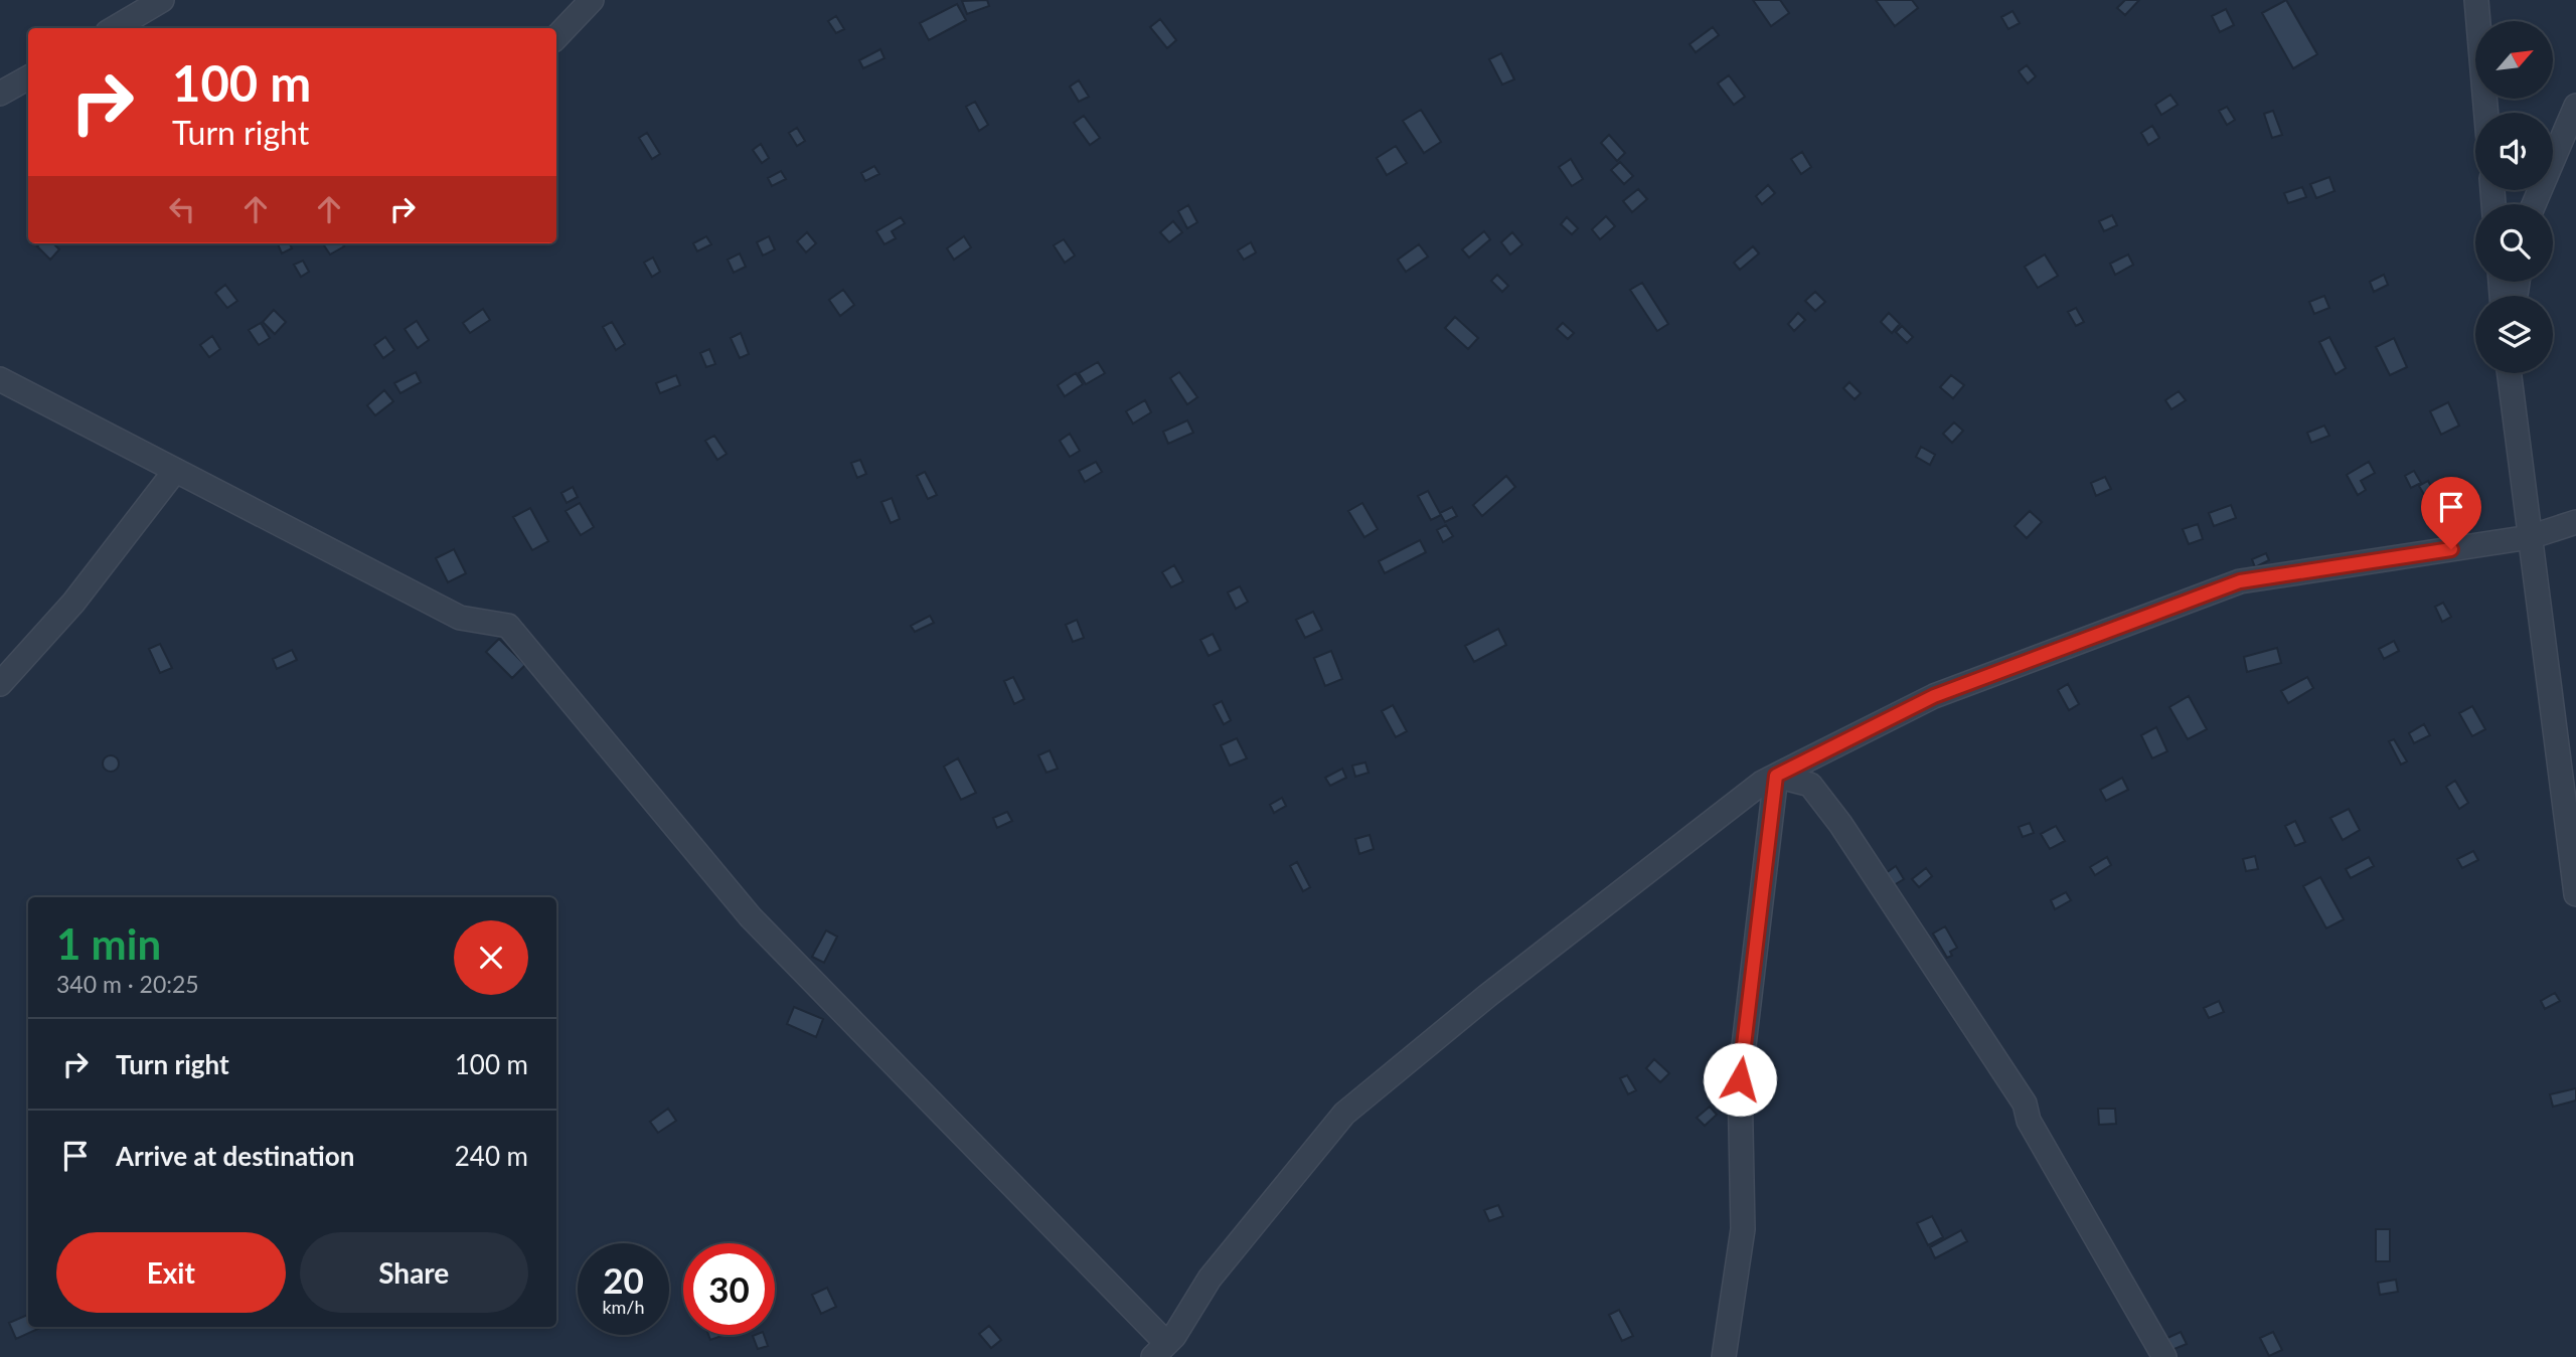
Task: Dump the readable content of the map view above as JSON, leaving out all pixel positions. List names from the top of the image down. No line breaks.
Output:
{"north":"top right","page":{"turn":["100 m","Turn right"],"heading":["1 min","340 m · 20:25"],"list":[{"name":"Turn right","value":"100 m"},{"name":"Arrive at destination","value":"240 m"}],"buttons":["Exit","Share"],"speed":"20 km/h","limit":"30"}}
